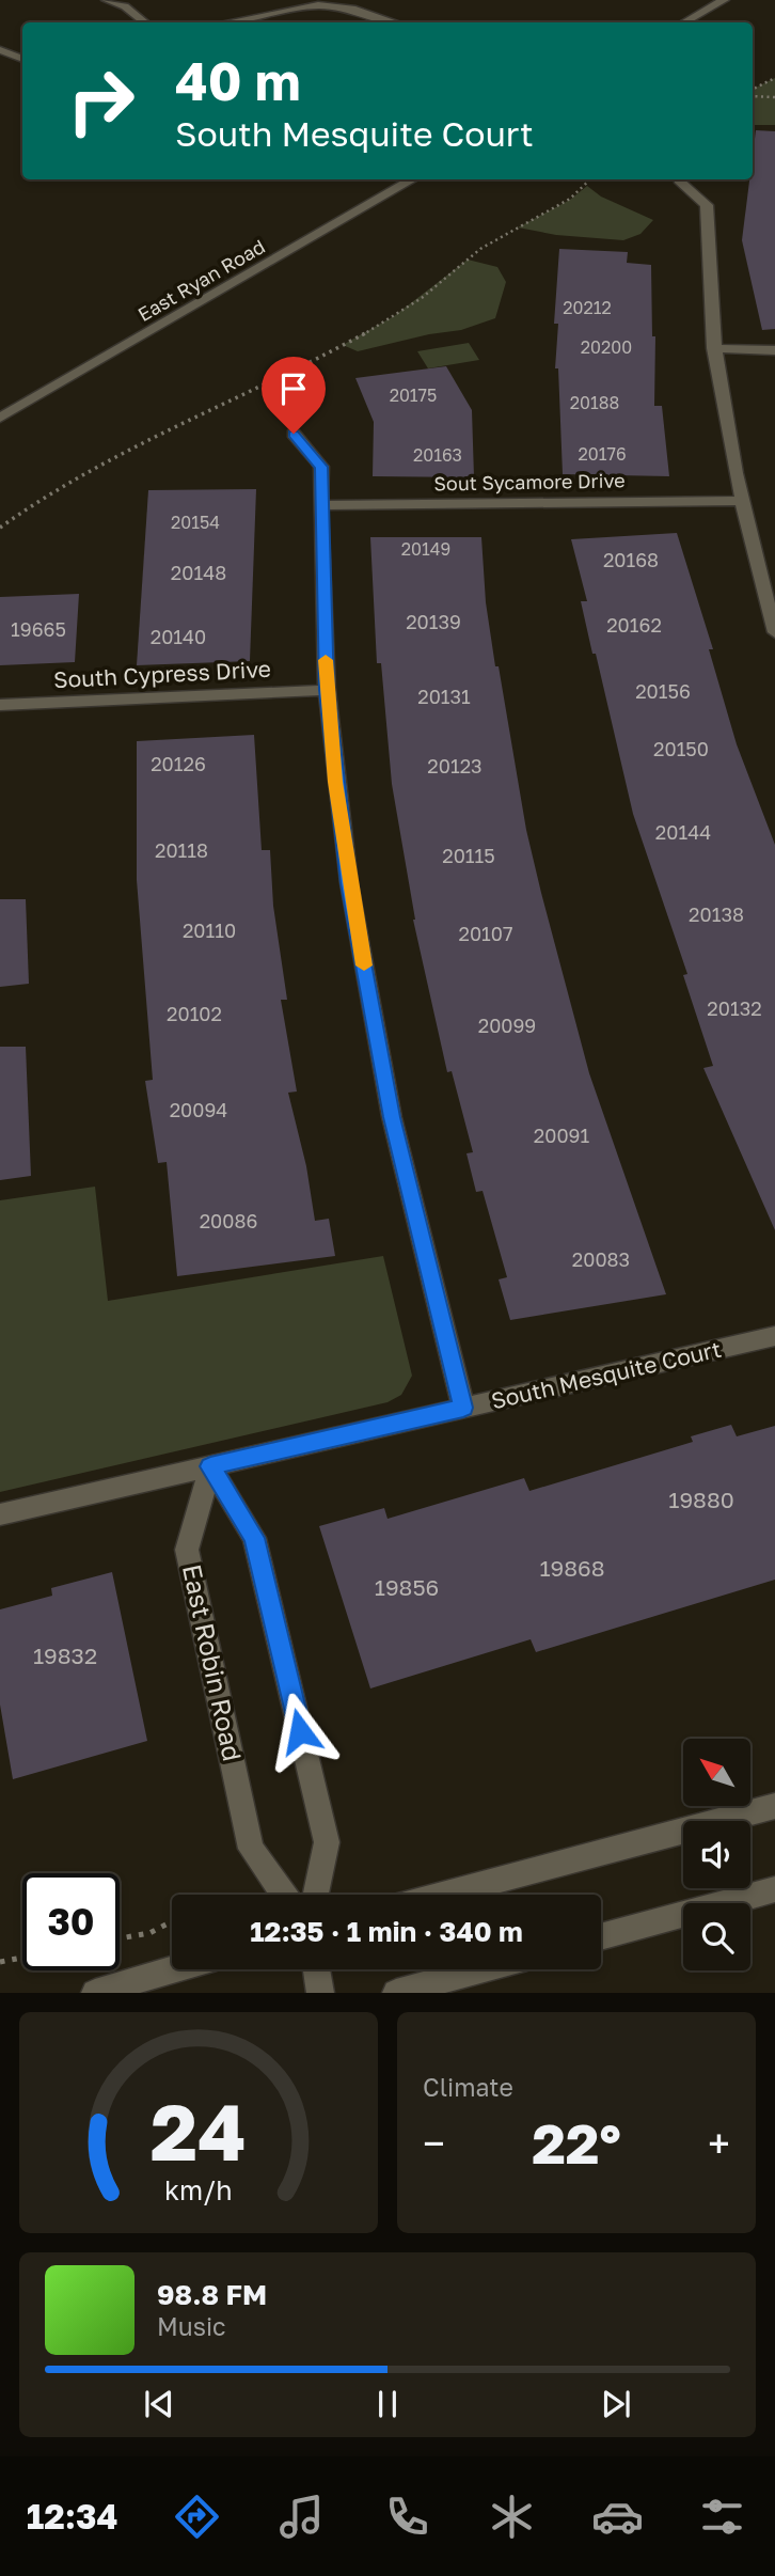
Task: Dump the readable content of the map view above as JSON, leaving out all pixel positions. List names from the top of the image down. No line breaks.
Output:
{"streets":{"street":["East Ryan Road","Sout Sycamore Drive","South Cypress Drive","South Mesquite Court","East Robin Road"]},"crossings":[["South Mesquite Court","East Robin Road"]],"house_numbers":["20212","20200","20175","20188","20176","20163","20154","20149","20168","20148","20139","20162","19665","20140","20156","20131","20150","20126","20123","20144","20118","20115","20138","20110","20107","20132","20102","20099","20094","20091","20086","20083","19880","19868","19856","19832"],"north":"top left","page":{"turn":["40 m","South Mesquite Court"],"limit":"30","trip":"12:35 · 1 min · 340 m","tile":"Climate","heat":["−","22°","+"],"song":["98.8 FM","Music"],"tabs":"12:34","gauge":["24","km/h"]}}
